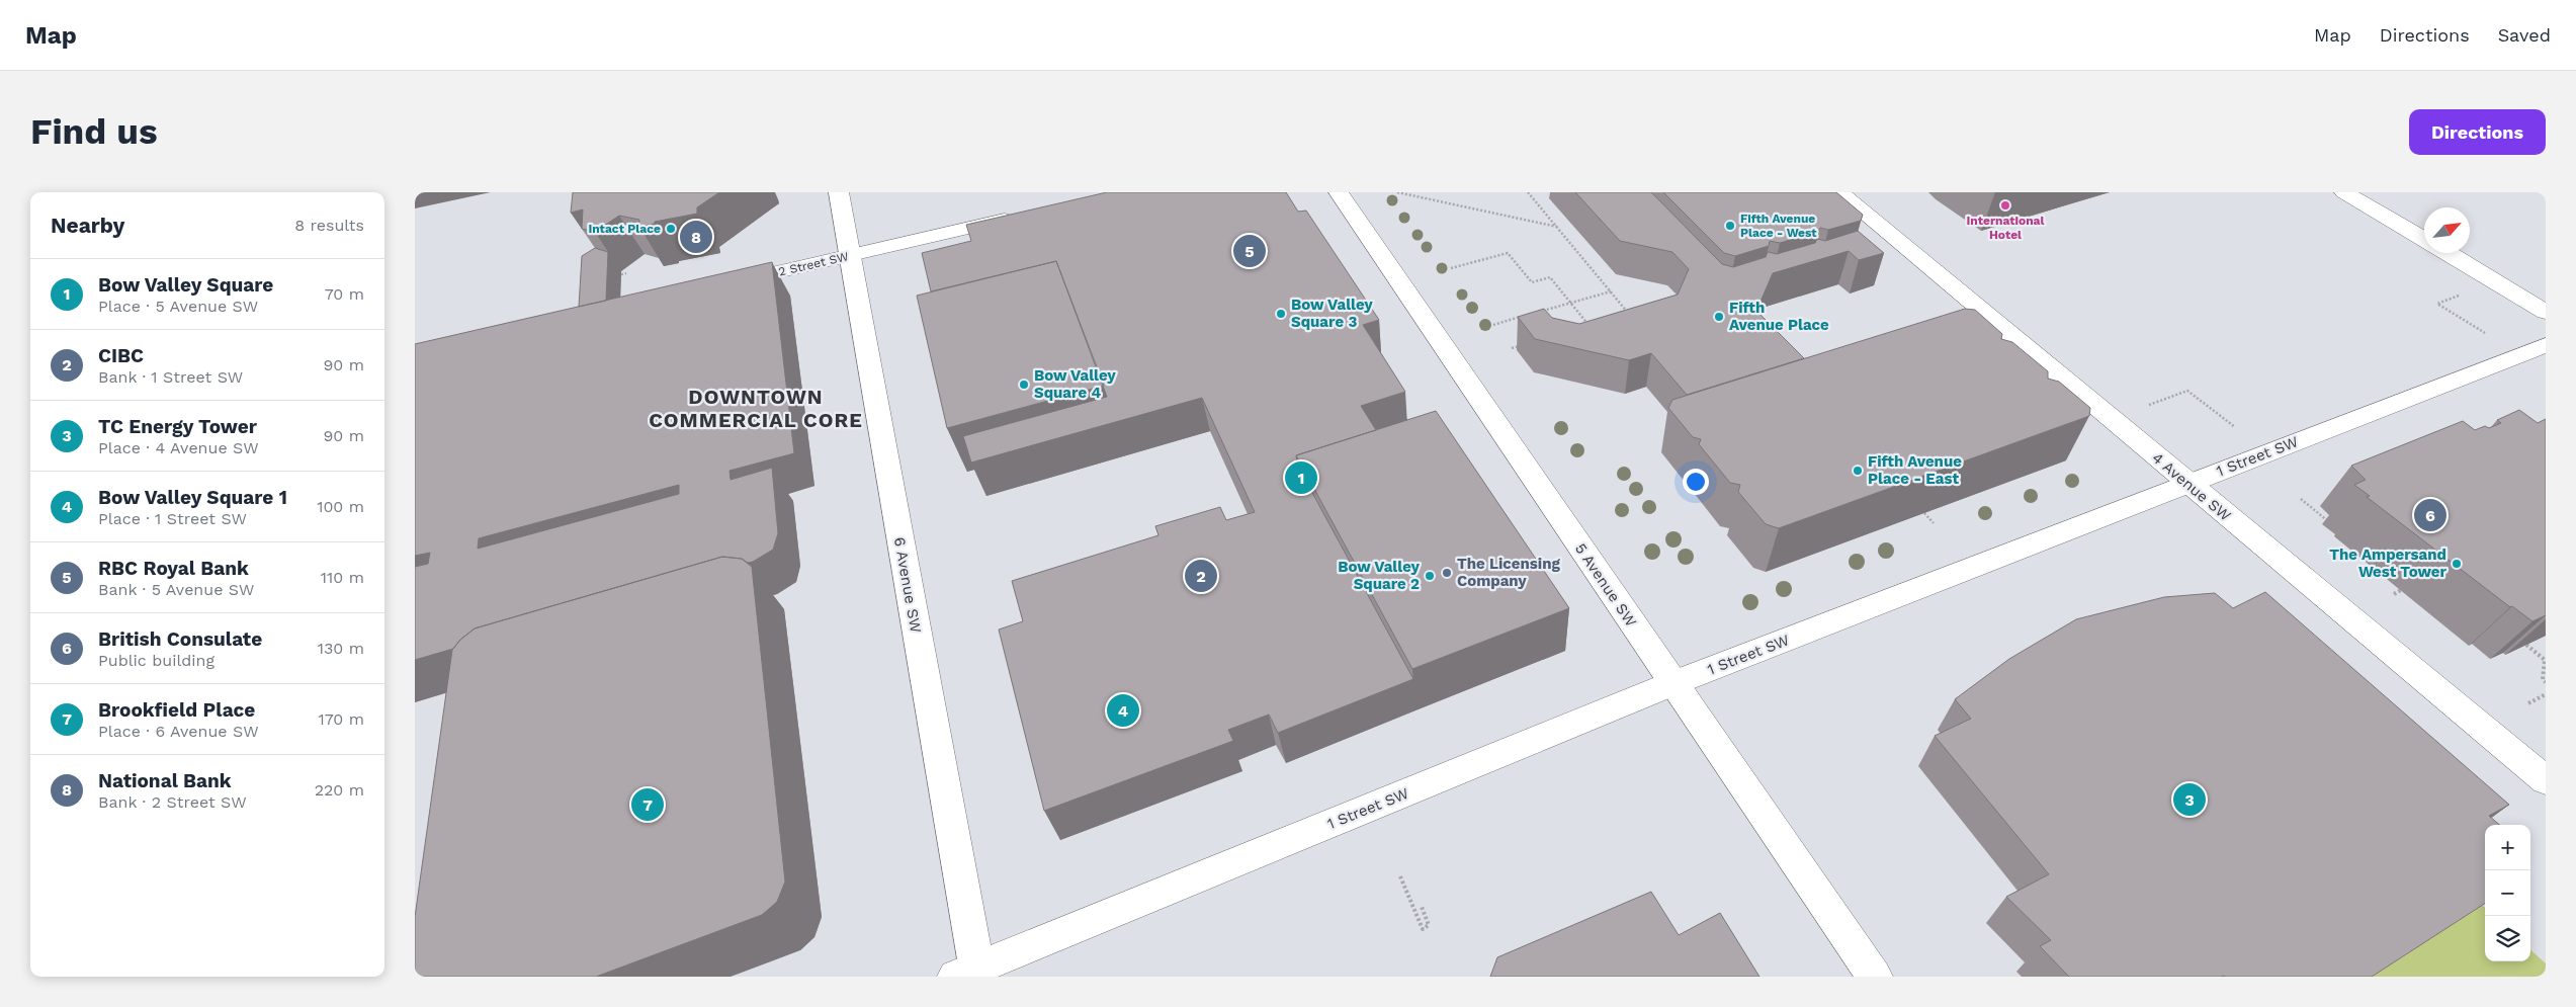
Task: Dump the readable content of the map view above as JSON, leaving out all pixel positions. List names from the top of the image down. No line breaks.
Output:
{"streets":{"main road":["2 Street SW","1 Street SW","4 Avenue SW","6 Avenue SW","5 Avenue SW"]},"crossings":[["2 Street SW","6 Avenue SW"],["1 Street SW","4 Avenue SW"],["1 Street SW","6 Avenue SW"],["1 Street SW","5 Avenue SW"]],"districts":["DOWNTOWN COMMERCIAL CORE"],"places":["International Hotel","Fifth Avenue Place - West","Intact Place","Bow Valley Square 3","Fifth Avenue Place","Bow Valley Square 4","Fifth Avenue Place - East","The Ampersand West Tower","The Licensing Company","Bow Valley Square 2"],"north":"top right","page":{"header":"Map","nav":["Map","Directions","Saved"],"buttons":"Directions","title":"Find us","heading":["Nearby","8 results"],"pins":["8","5","1","6","2","4","3","7"],"list":[{"mark":"1","name":"Bow Valley Square","note":"Place · 5 Avenue SW","value":"70 m"},{"mark":"2","name":"CIBC","note":"Bank · 1 Street SW","value":"90 m"},{"mark":"3","name":"TC Energy Tower","note":"Place · 4 Avenue SW","value":"90 m"},{"mark":"4","name":"Bow Valley Square 1","note":"Place · 1 Street SW","value":"100 m"},{"mark":"5","name":"RBC Royal Bank","note":"Bank · 5 Avenue SW","value":"110 m"},{"mark":"6","name":"British Consulate","note":"Public building","value":"130 m"},{"mark":"7","name":"Brookfield Place","note":"Place · 6 Avenue SW","value":"170 m"},{"mark":"8","name":"National Bank","note":"Bank · 2 Street SW","value":"220 m"}],"map_buttons":["+","−"]}}
